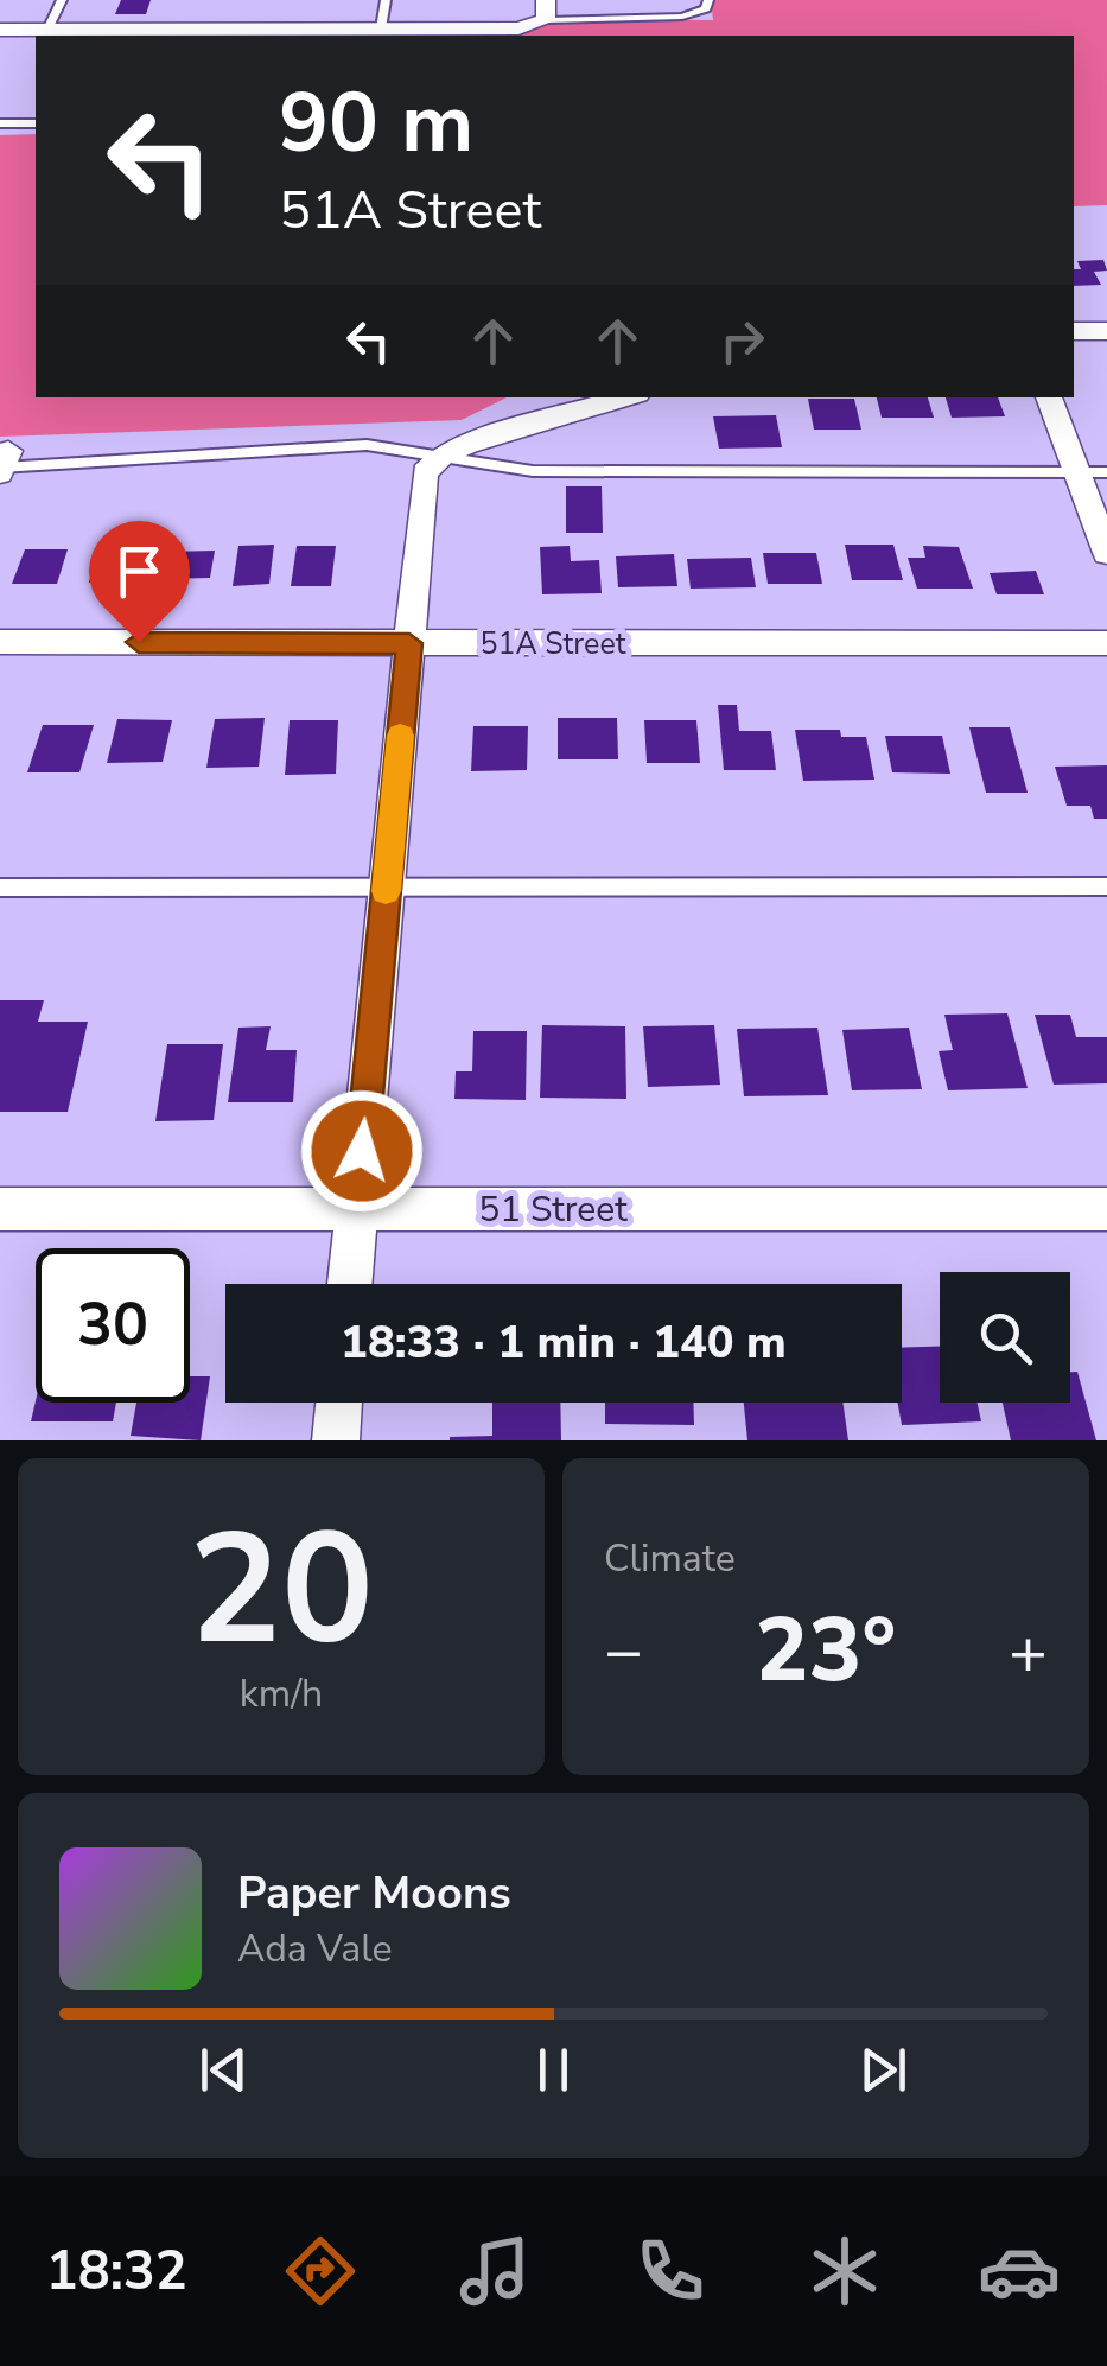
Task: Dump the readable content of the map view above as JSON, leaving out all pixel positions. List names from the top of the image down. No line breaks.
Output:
{"streets":{"street":["51A Street","51 Street"]},"page":{"turn":["90 m","51A Street"],"limit":"30","trip":"18:33 · 1 min · 140 m","tile":[["20","km/h"],"Climate"],"heat":["−","23°","+"],"song":["Paper Moons","Ada Vale"],"tabs":"18:32"}}
